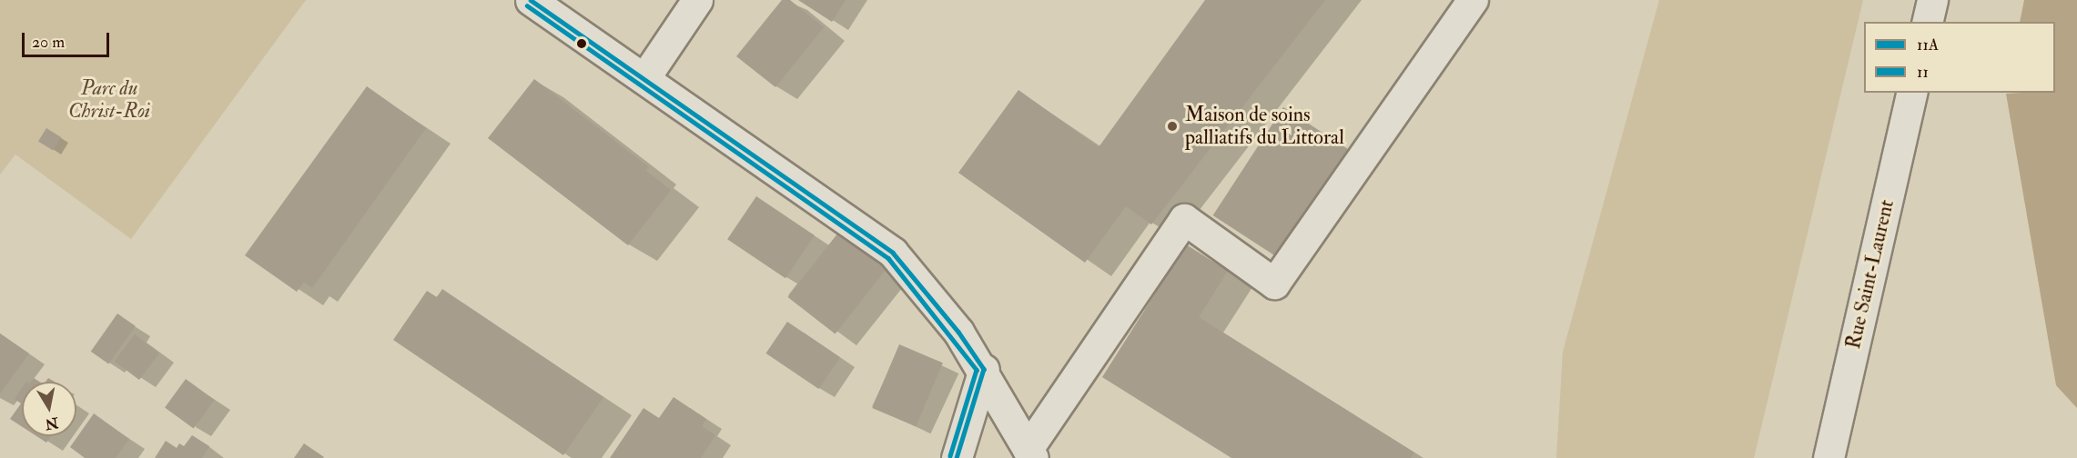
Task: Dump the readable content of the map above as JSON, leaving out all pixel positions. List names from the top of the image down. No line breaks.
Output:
{"streets":{"street":["Rue Saint-Laurent"]},"parks":["Parc du Christ-Roi"],"places":["Maison de soins palliatifs du Littoral"],"lines":["transit line 11A","transit line 11"],"legend":["11A","11"],"scale_bar":"20 m","north":"bottom"}
